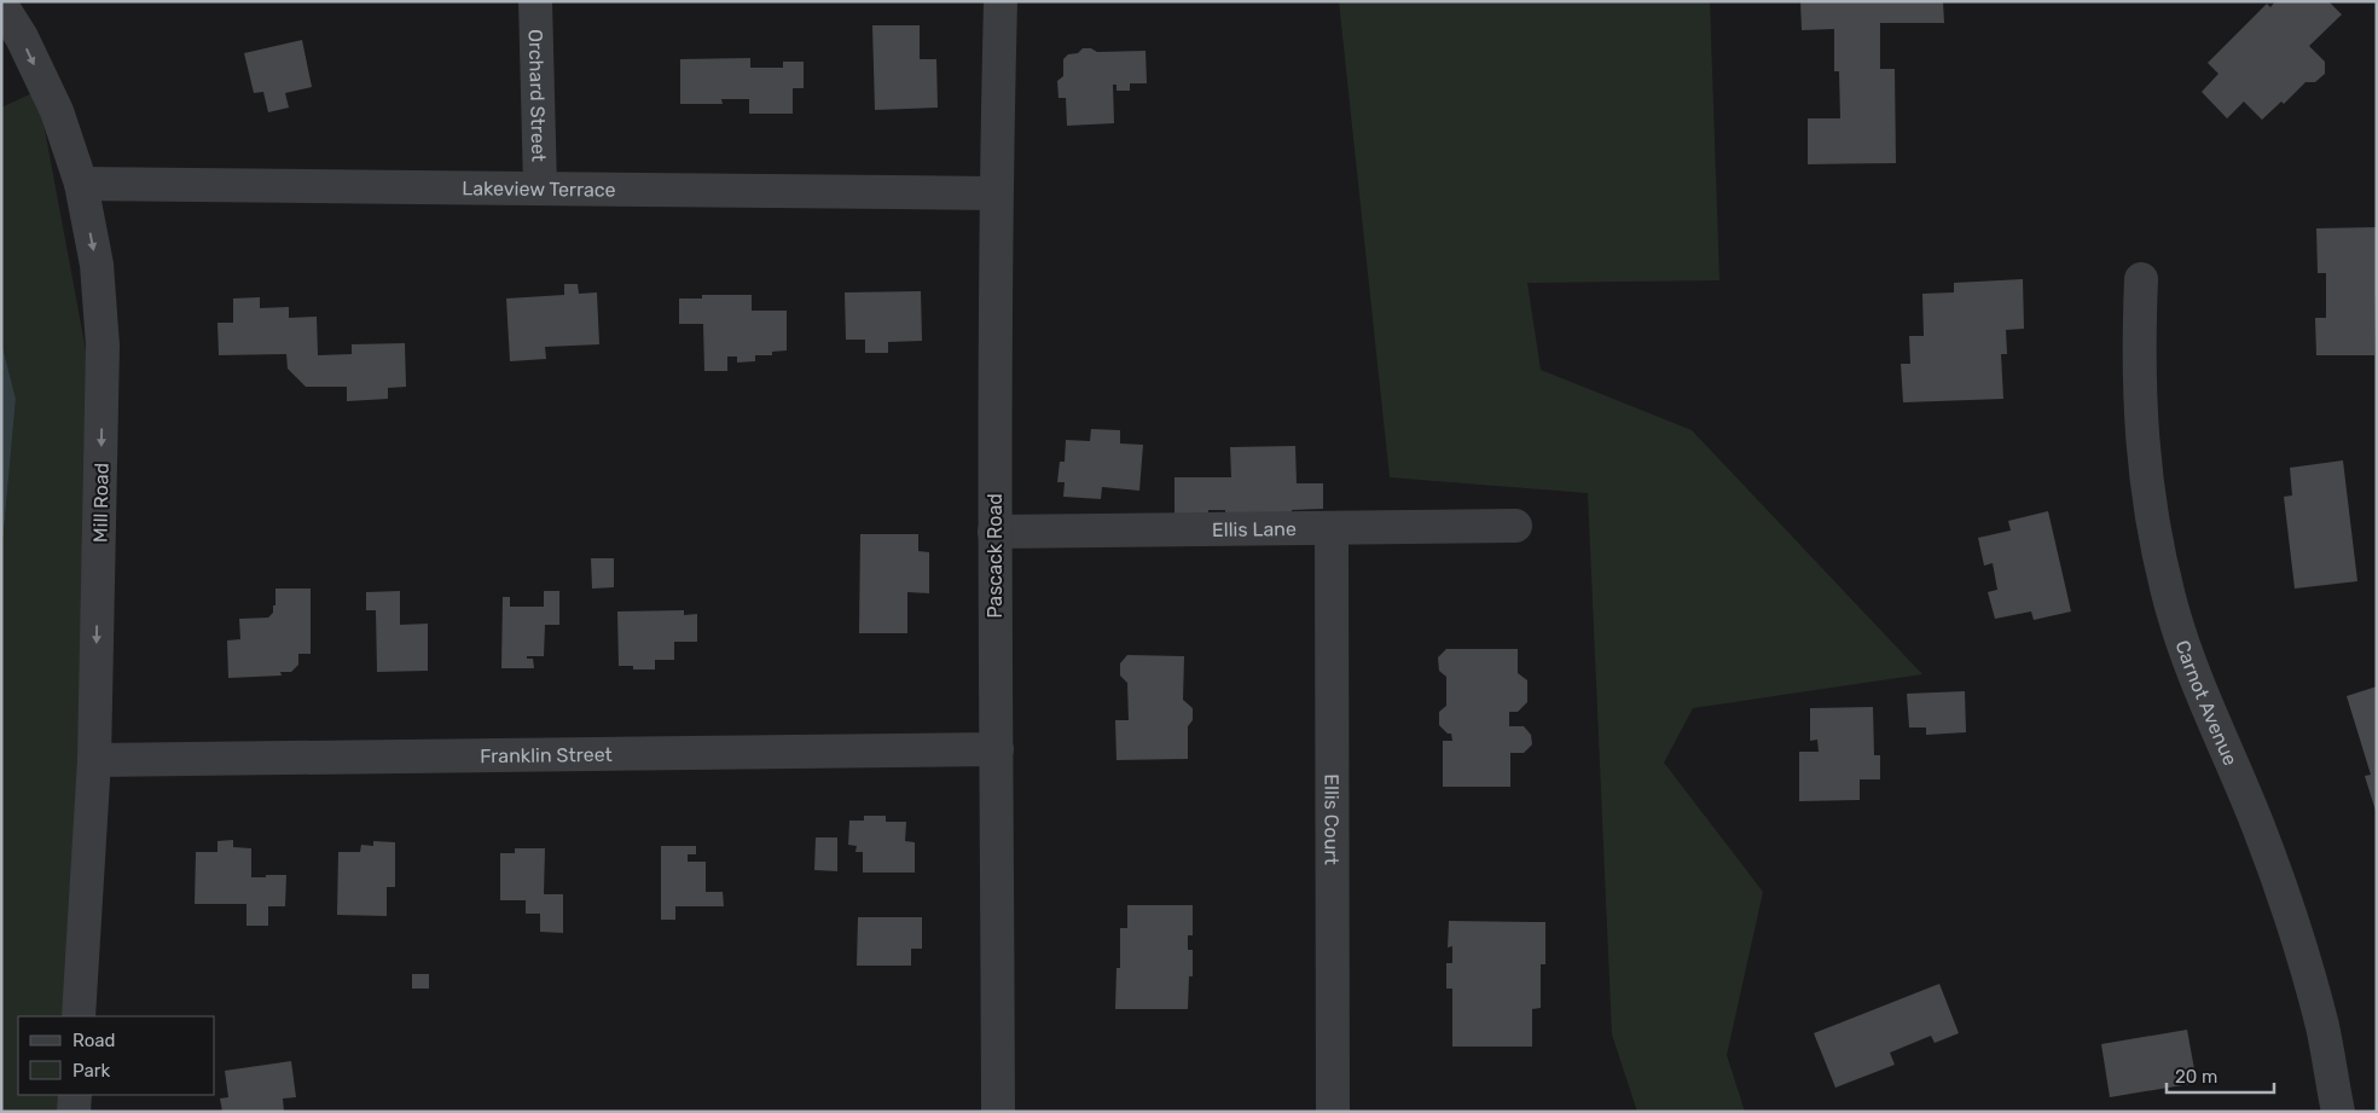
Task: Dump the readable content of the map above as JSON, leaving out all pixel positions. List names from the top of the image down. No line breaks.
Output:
{"streets":{"street":["Orchard Street","Lakeview Terrace","Mill Road","Ellis Lane","Pascack Road","Carnot Avenue","Franklin Street","Ellis Court"]},"crossings":[["Orchard Street","Lakeview Terrace"],["Lakeview Terrace","Mill Road"],["Lakeview Terrace","Pascack Road"],["Mill Road","Franklin Street"],["Ellis Lane","Pascack Road"],["Ellis Lane","Ellis Court"],["Pascack Road","Franklin Street"]],"one_way":["Mill Road"],"legend":["Road","Park"],"scale_bar":"20 m"}
